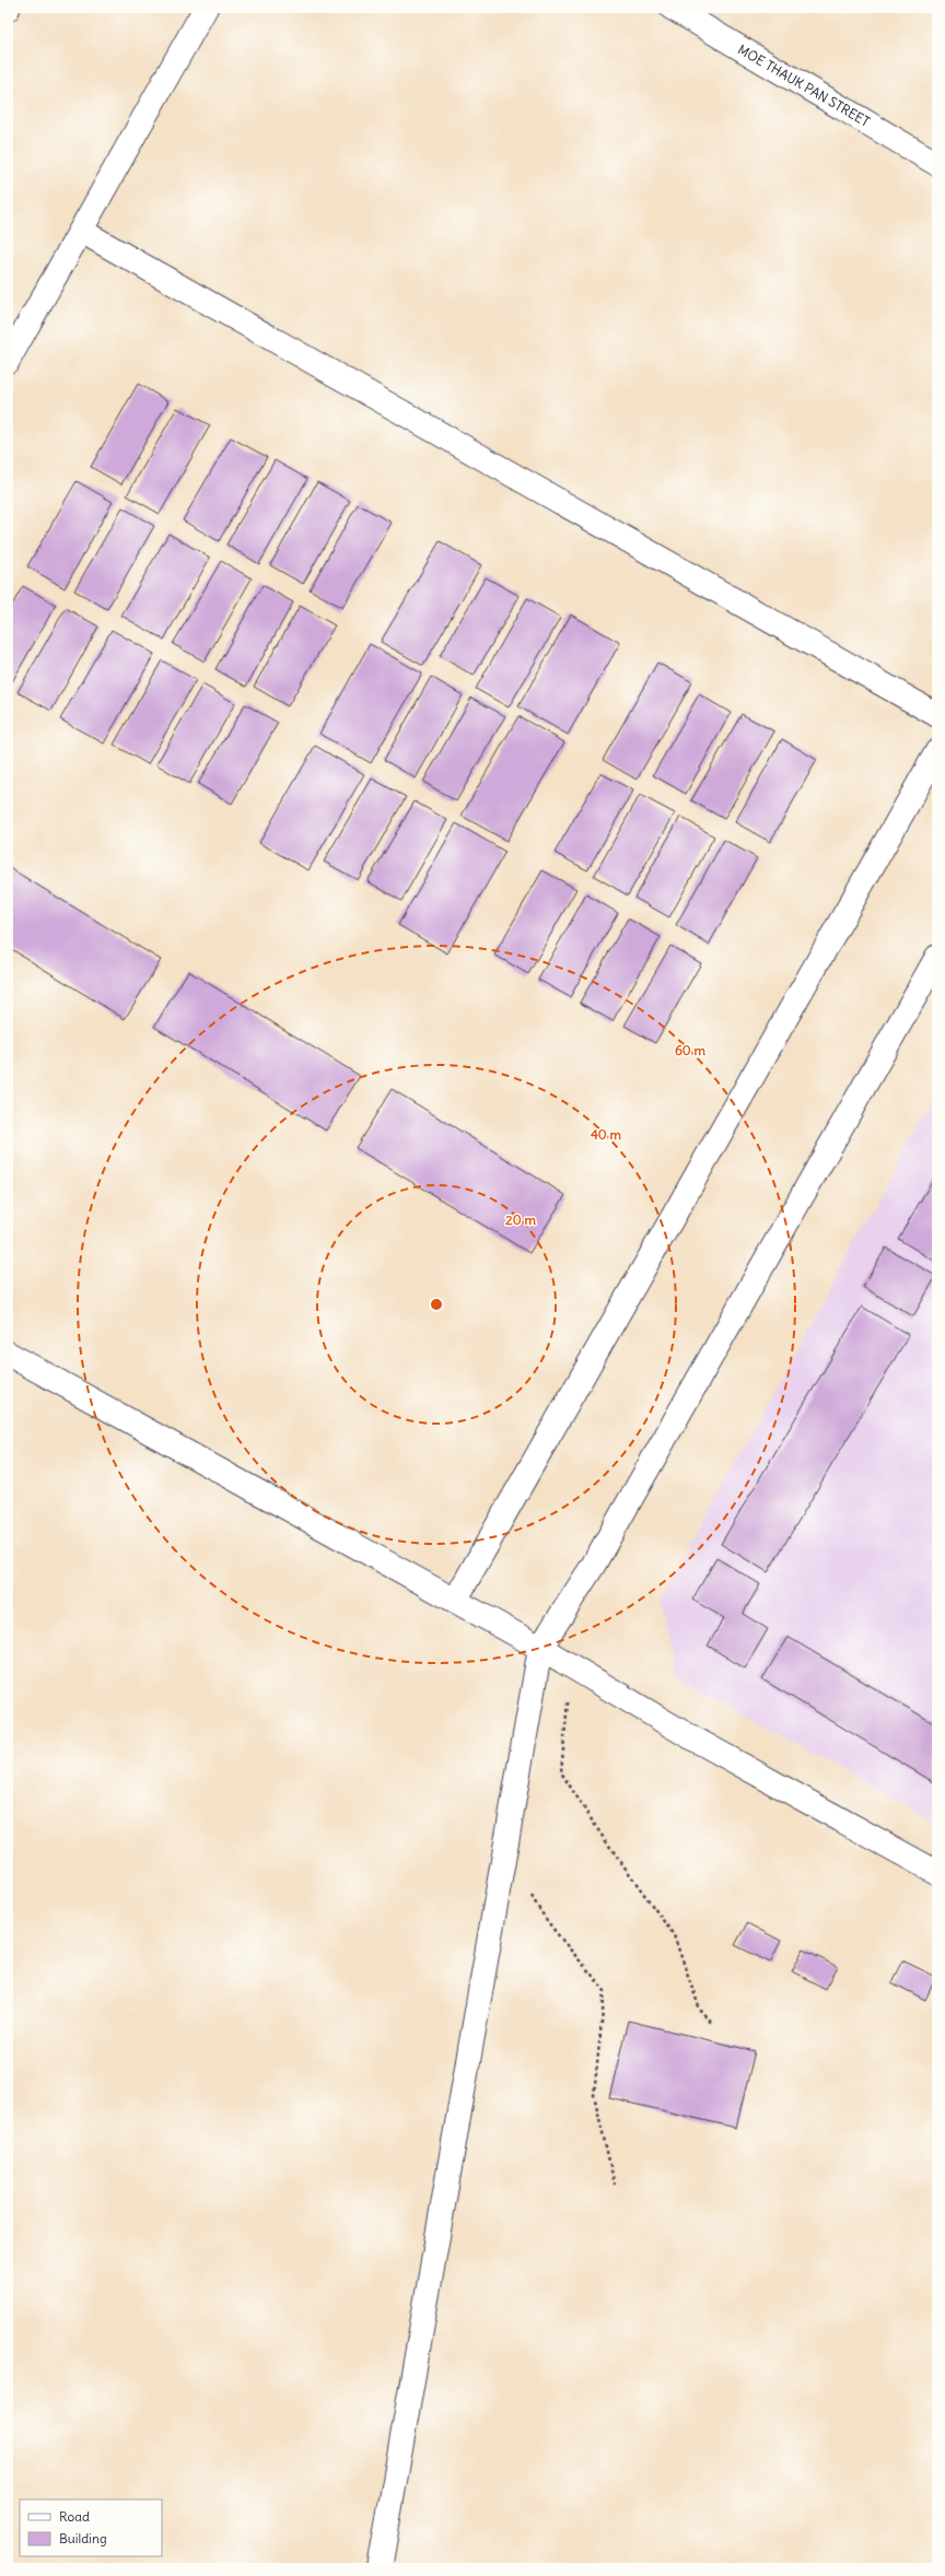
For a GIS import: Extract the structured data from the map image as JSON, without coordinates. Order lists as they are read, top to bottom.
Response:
{
  "streets": {
    "street": ["MOE THAUK PAN STREET"]
  },
  "legend": ["Road", "Building"],
  "rings": ["60 m", "40 m", "20 m"]
}
